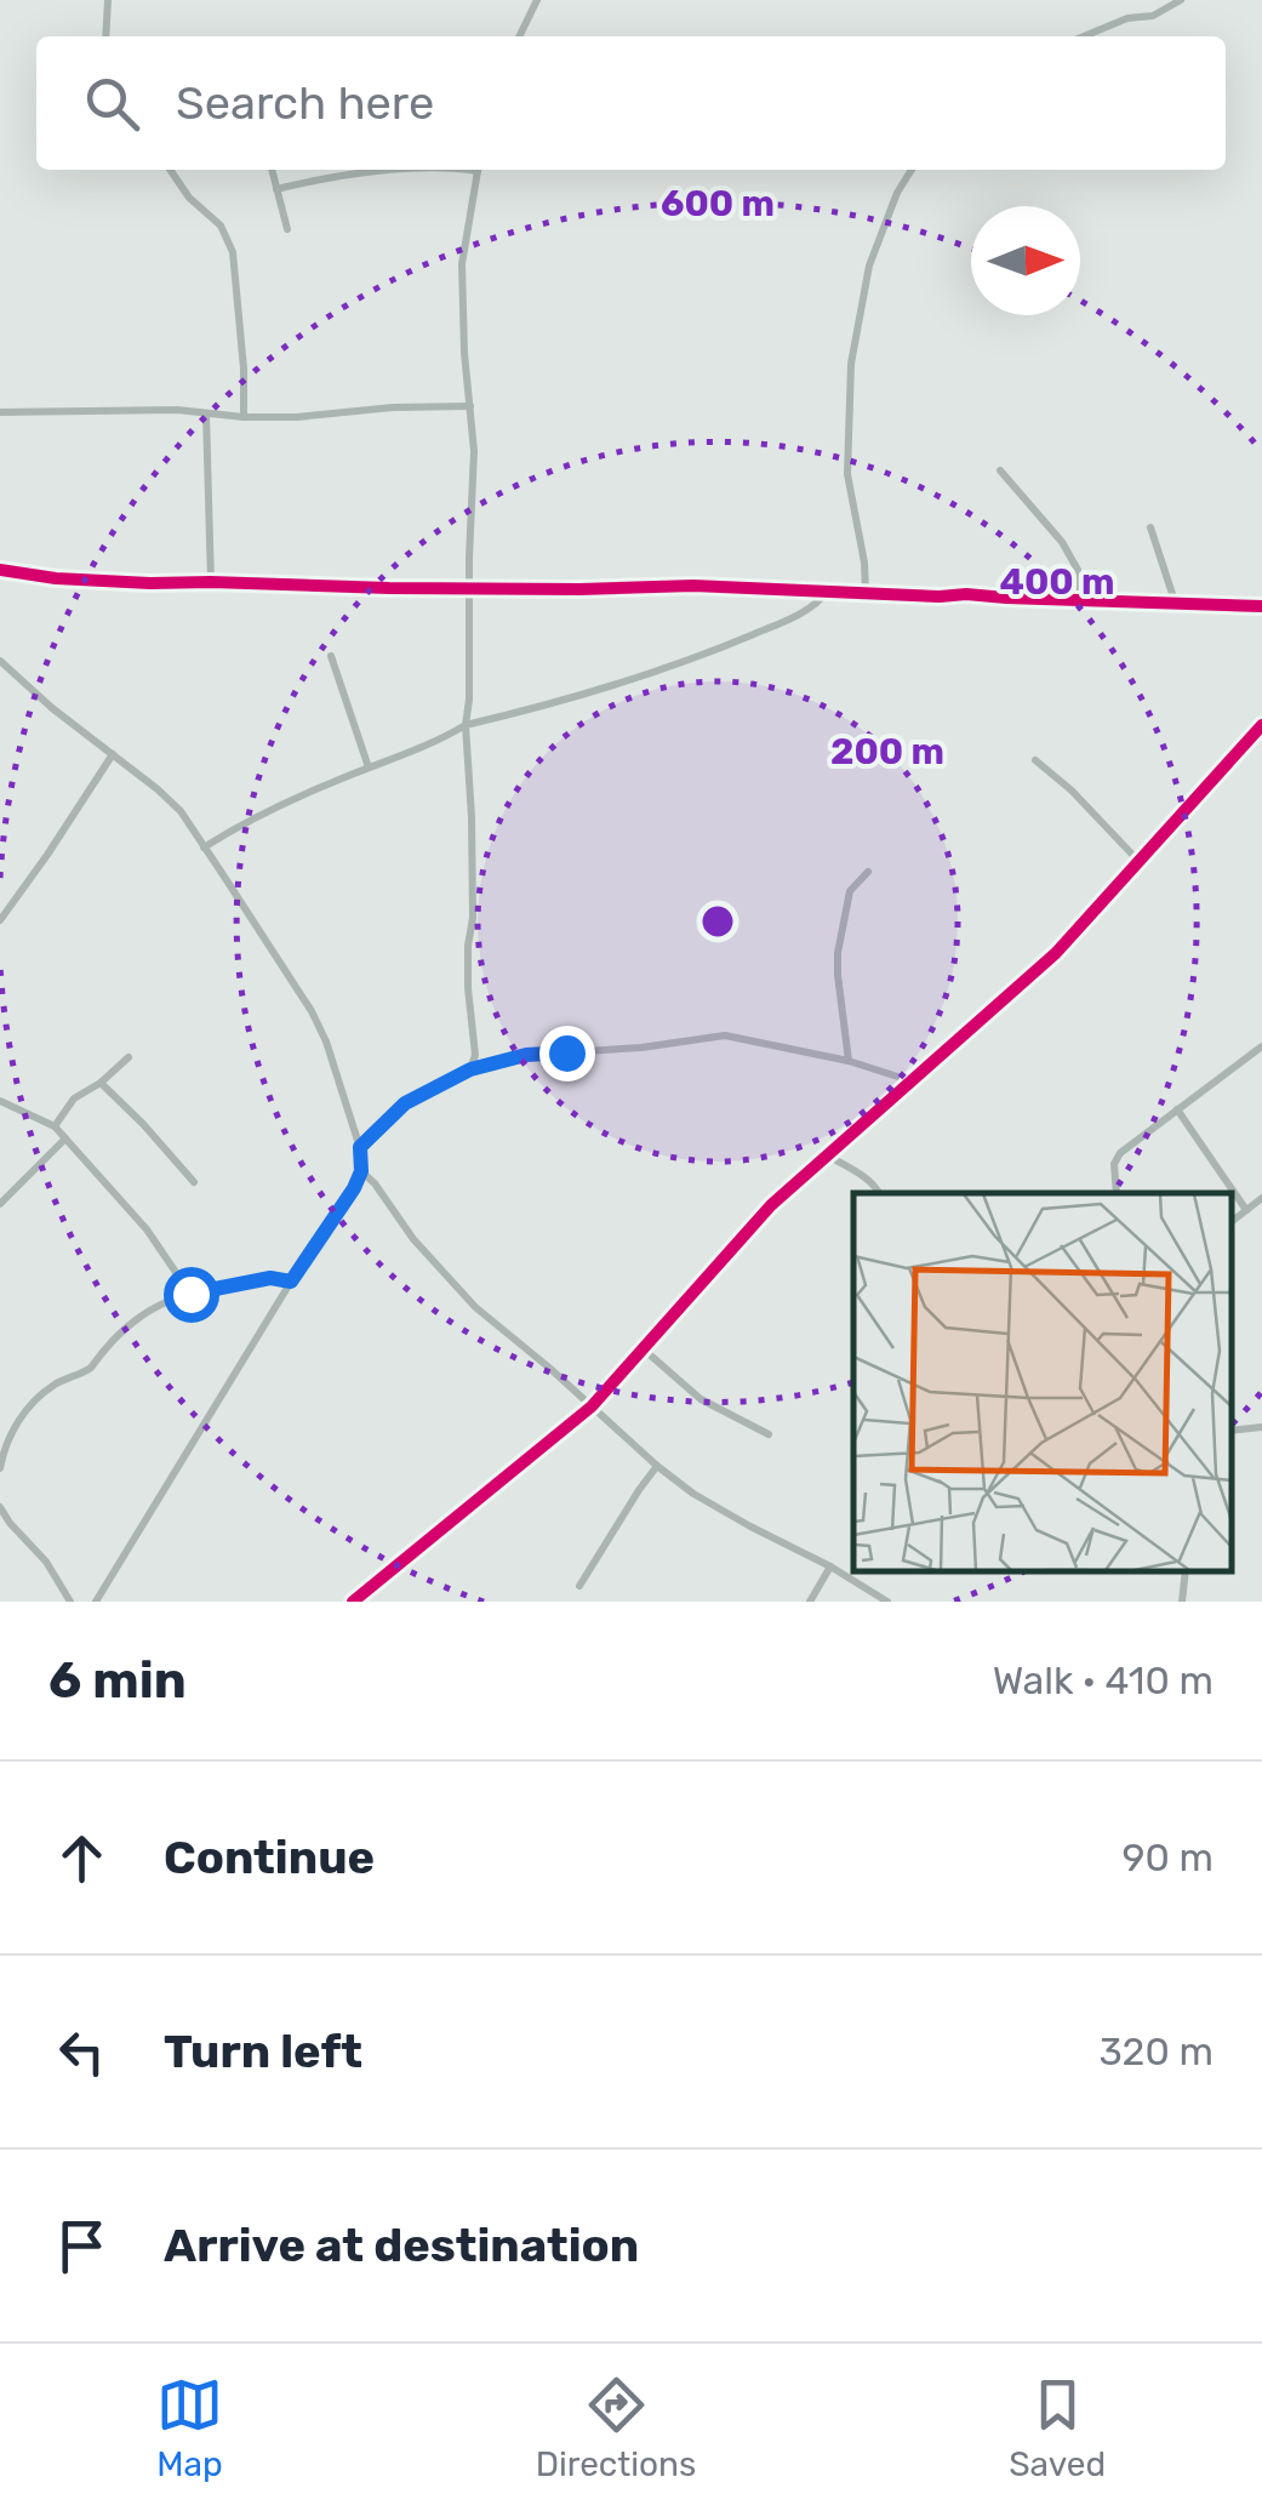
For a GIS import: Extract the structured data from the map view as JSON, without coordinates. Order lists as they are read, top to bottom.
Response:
{
  "north": "right",
  "page": {
    "search": "Search here",
    "heading": ["6 min", "Walk · 410 m"],
    "list": [
      ["Continue", "90 m"],
      ["Turn left", "320 m"],
      "Arrive at destination"
    ],
    "nav": ["Map", "Directions", "Saved"]
  },
  "rings": ["600 m", "400 m", "200 m"]
}
